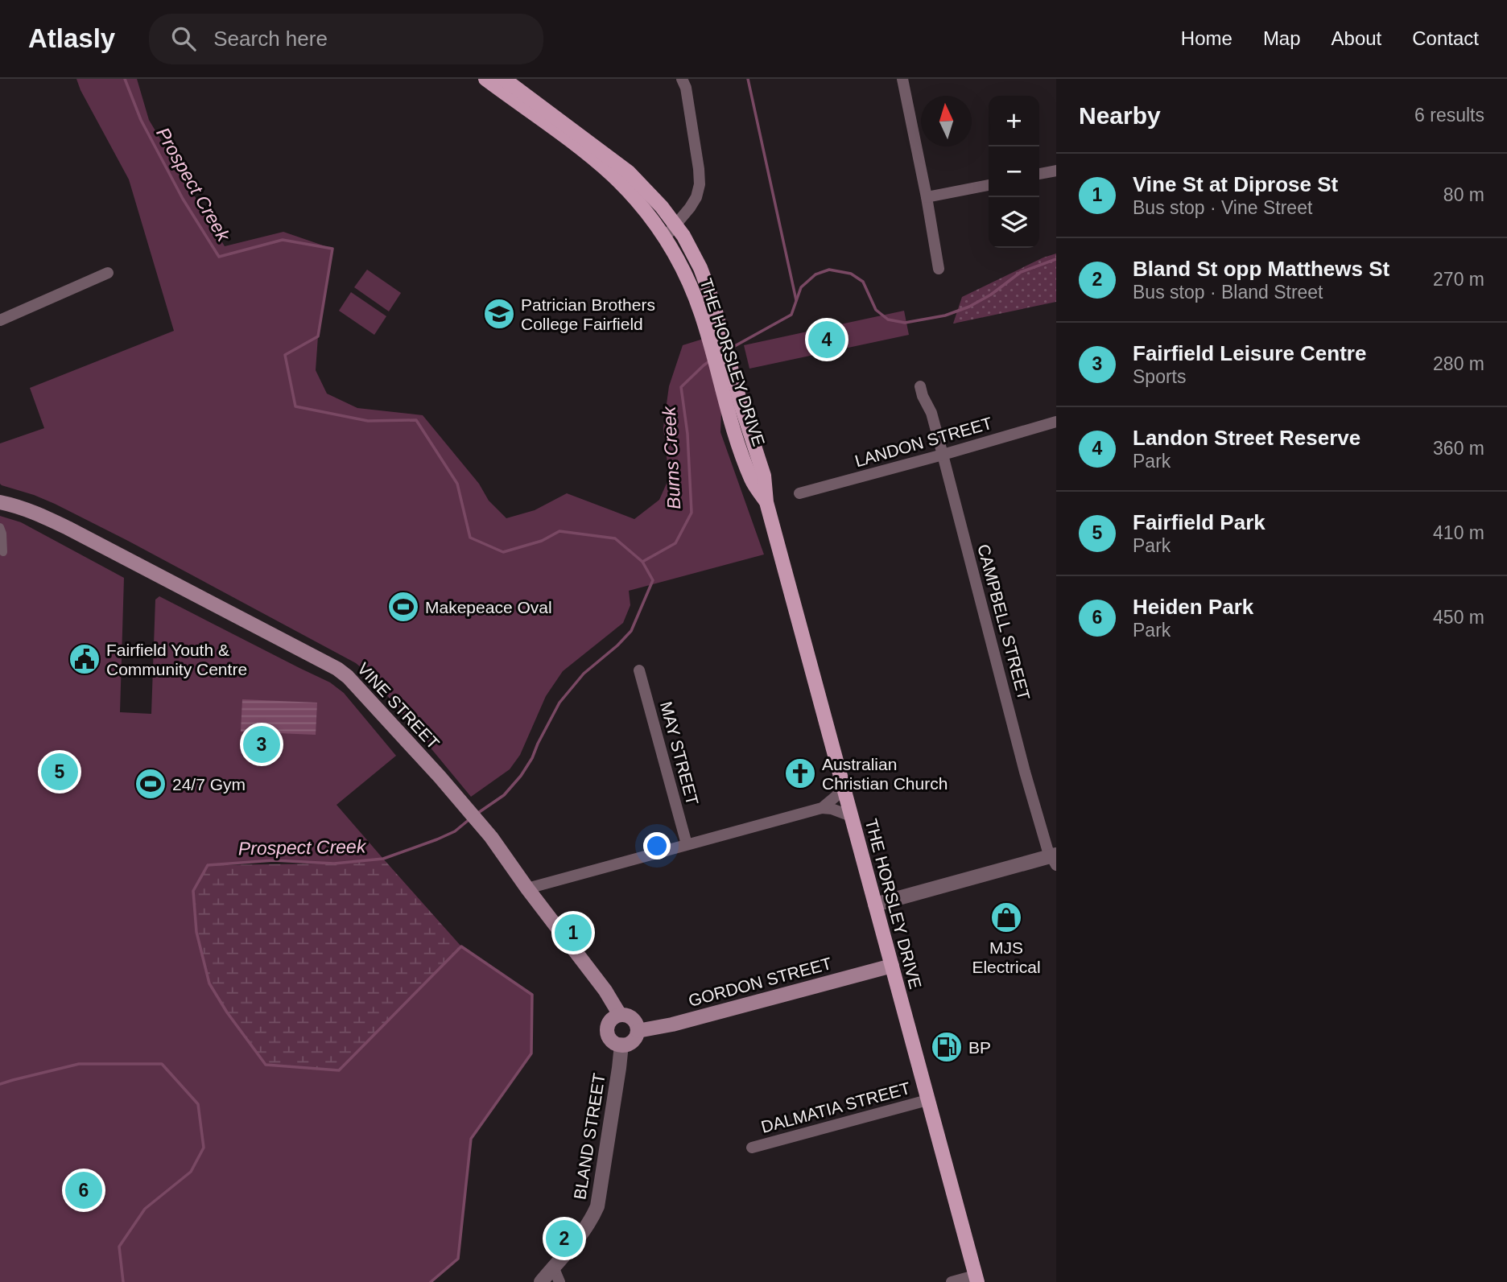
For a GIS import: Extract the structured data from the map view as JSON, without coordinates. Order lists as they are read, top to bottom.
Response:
{
  "streets": {
    "main road": ["THE HORSLEY DRIVE", "VINE STREET", "GORDON STREET"],
    "street": [
      "LANDON STREET",
      "CAMPBELL STREET",
      "MAY STREET",
      "DALMATIA STREET",
      "BLAND STREET"
    ]
  },
  "crossings": [
    ["THE HORSLEY DRIVE", "GORDON STREET"],
    ["THE HORSLEY DRIVE", "DALMATIA STREET"],
    ["LANDON STREET", "CAMPBELL STREET"],
    ["VINE STREET", "GORDON STREET"],
    ["VINE STREET", "BLAND STREET"],
    ["GORDON STREET", "BLAND STREET"]
  ],
  "water": ["Prospect Creek", "Burns Creek"],
  "places": {
    "school or university": ["Patrician Brothers College Fairfield"],
    "sports": ["Makepeace Oval", "24/7 Gym"],
    "public building": ["Fairfield Youth & Community Centre"],
    "church": ["Australian Christian Church"],
    "shop": ["MJS Electrical"],
    "fuel station": ["BP"]
  },
  "north": "top",
  "page": {
    "header": "Atlasly",
    "search": "Search here",
    "nav": [
      "Home",
      "Map",
      "About",
      "Contact"
    ],
    "heading": ["Nearby", "6 results"],
    "map_buttons": ["+", "−"],
    "list": [
      {
        "mark": "1",
        "name": "Vine St at Diprose St",
        "note": "Bus stop · Vine Street",
        "value": "80 m"
      },
      {
        "mark": "2",
        "name": "Bland St opp Matthews St",
        "note": "Bus stop · Bland Street",
        "value": "270 m"
      },
      {
        "mark": "3",
        "name": "Fairfield Leisure Centre",
        "note": "Sports",
        "value": "280 m"
      },
      {
        "mark": "4",
        "name": "Landon Street Reserve",
        "note": "Park",
        "value": "360 m"
      },
      {
        "mark": "5",
        "name": "Fairfield Park",
        "note": "Park",
        "value": "410 m"
      },
      {
        "mark": "6",
        "name": "Heiden Park",
        "note": "Park",
        "value": "450 m"
      }
    ],
    "pins": [
      "4",
      "3",
      "5",
      "1",
      "6",
      "2"
    ]
  }
}
